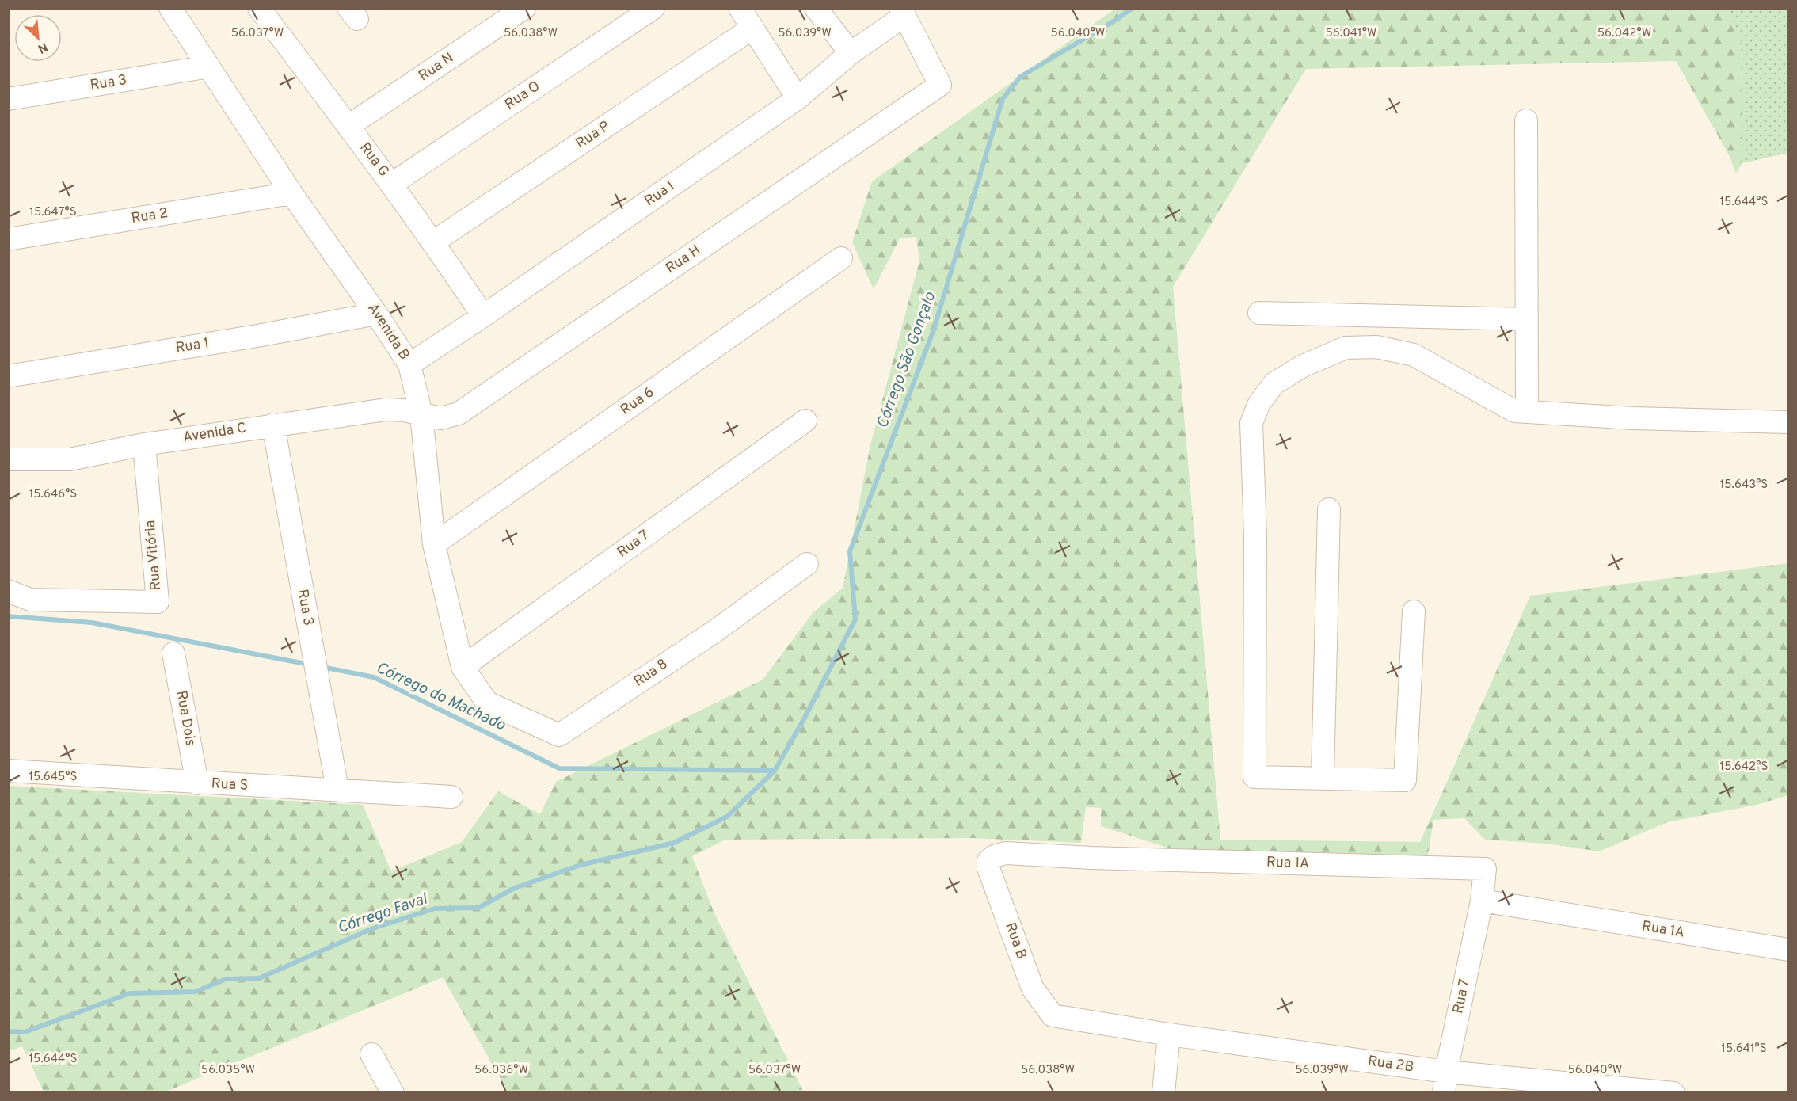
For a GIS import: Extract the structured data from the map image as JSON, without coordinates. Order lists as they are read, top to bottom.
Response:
{
  "streets": {
    "street": [
      "Rua N",
      "Rua 3",
      "Rua O",
      "Rua P",
      "Rua G",
      "Rua I",
      "Rua 2",
      "Rua H",
      "Avenida B",
      "Rua 1",
      "Rua 6",
      "Avenida C",
      "Rua 7",
      "Rua Vitória",
      "Rua 8",
      "Rua Dois",
      "Rua S",
      "Rua 1A",
      "Rua B",
      "Rua 2B"
    ]
  },
  "crossings": [
    ["Rua N", "Rua G"],
    ["Rua 3", "Avenida B"],
    ["Rua 3", "Avenida C"],
    ["Rua 3", "Rua S"],
    ["Rua O", "Rua G"],
    ["Rua P", "Rua G"],
    ["Rua G", "Rua I"],
    ["Rua I", "Rua H"],
    ["Rua I", "Avenida B"],
    ["Rua 2", "Avenida B"],
    ["Rua H", "Avenida B"],
    ["Rua H", "Avenida C"],
    ["Avenida B", "Rua 1"],
    ["Avenida B", "Rua 6"],
    ["Avenida B", "Avenida C"],
    ["Avenida B", "Rua 7"],
    ["Avenida B", "Rua 8"],
    ["Avenida C", "Rua Vitória"],
    ["Rua 7", "Rua 1A"],
    ["Rua 7", "Rua 2B"],
    ["Rua Dois", "Rua S"],
    ["Rua 1A", "Rua B"],
    ["Rua B", "Rua 2B"]
  ],
  "water": ["Córrego São Gonçalo", "Córrego do Machado", "Córrego Faval"],
  "north": "bottom right",
  "coordinates": [
    "56.037°W",
    "56.038°W",
    "56.039°W",
    "56.040°W",
    "56.041°W",
    "56.042°W",
    "15.644°S",
    "15.647°S",
    "15.643°S",
    "15.646°S",
    "15.642°S",
    "15.645°S",
    "15.641°S",
    "56.035°W",
    "56.036°W"
  ]
}
